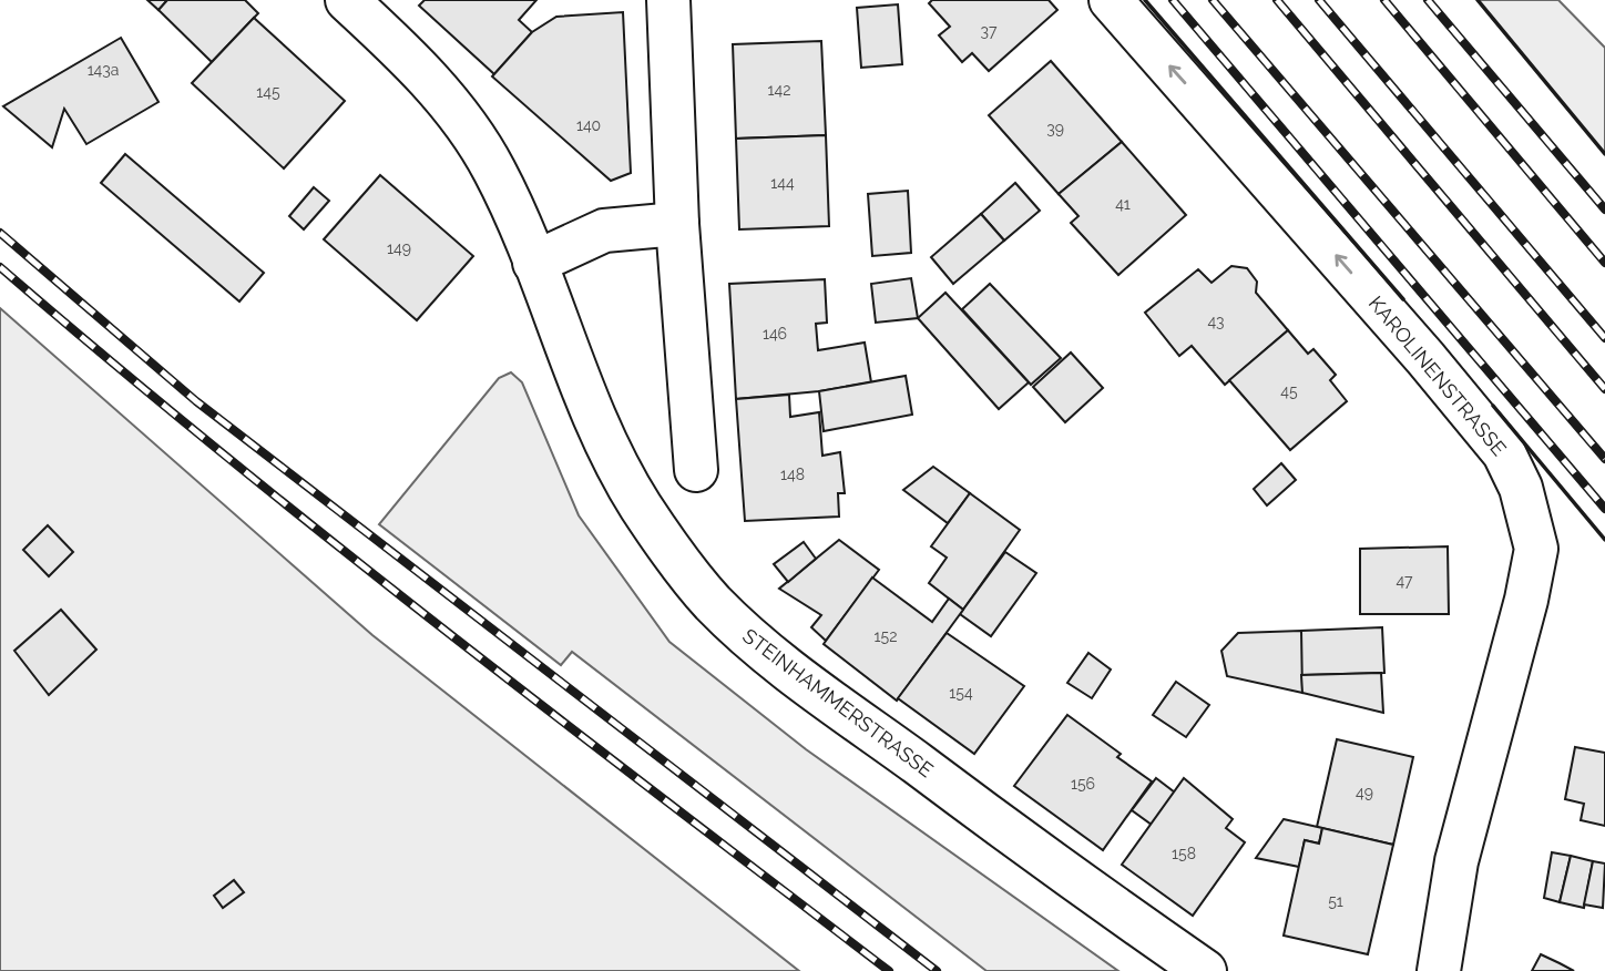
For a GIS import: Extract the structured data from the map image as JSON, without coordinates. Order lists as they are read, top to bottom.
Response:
{
  "streets": {
    "street": ["KAROLINENSTRASSE", "STEINHAMMERSTRASSE"]
  },
  "one_way": ["KAROLINENSTRASSE"],
  "house_numbers": [
    "37",
    "143a",
    "142",
    "145",
    "140",
    "39",
    "144",
    "41",
    "149",
    "43",
    "146",
    "45",
    "148",
    "47",
    "152",
    "154",
    "156",
    "49",
    "158",
    "51"
  ]
}
